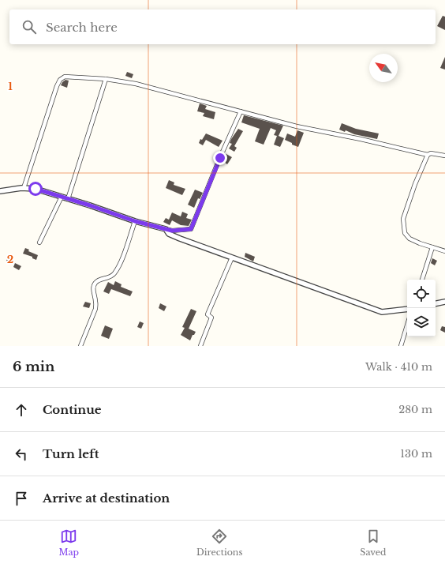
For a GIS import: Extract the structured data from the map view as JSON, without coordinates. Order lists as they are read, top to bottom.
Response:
{
  "north": "top left",
  "page": {
    "search": "Search here",
    "heading": ["6 min", "Walk · 410 m"],
    "list": [
      ["Continue", "280 m"],
      ["Turn left", "130 m"],
      "Arrive at destination"
    ],
    "nav": ["Map", "Directions", "Saved"]
  },
  "grid": {
    "rows": ["1", "2"]
  }
}
